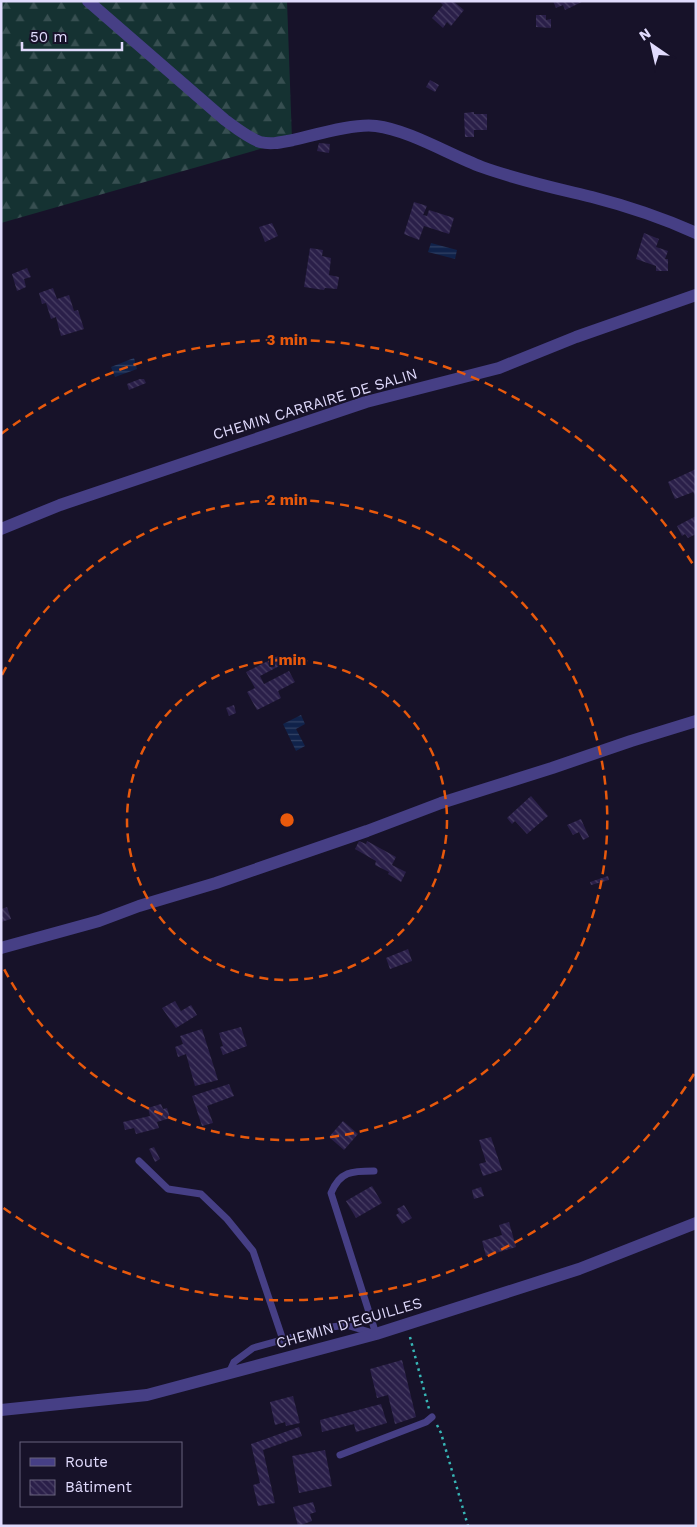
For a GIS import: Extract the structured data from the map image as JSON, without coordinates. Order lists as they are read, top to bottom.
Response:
{
  "streets": {
    "street": ["CHEMIN CARRAIRE DE SALIN", "CHEMIN D'EGUILLES"]
  },
  "legend": ["Route", "Bâtiment"],
  "scale_bar": "50 m",
  "north": "top left",
  "rings": ["3 min", "2 min", "1 min"]
}
